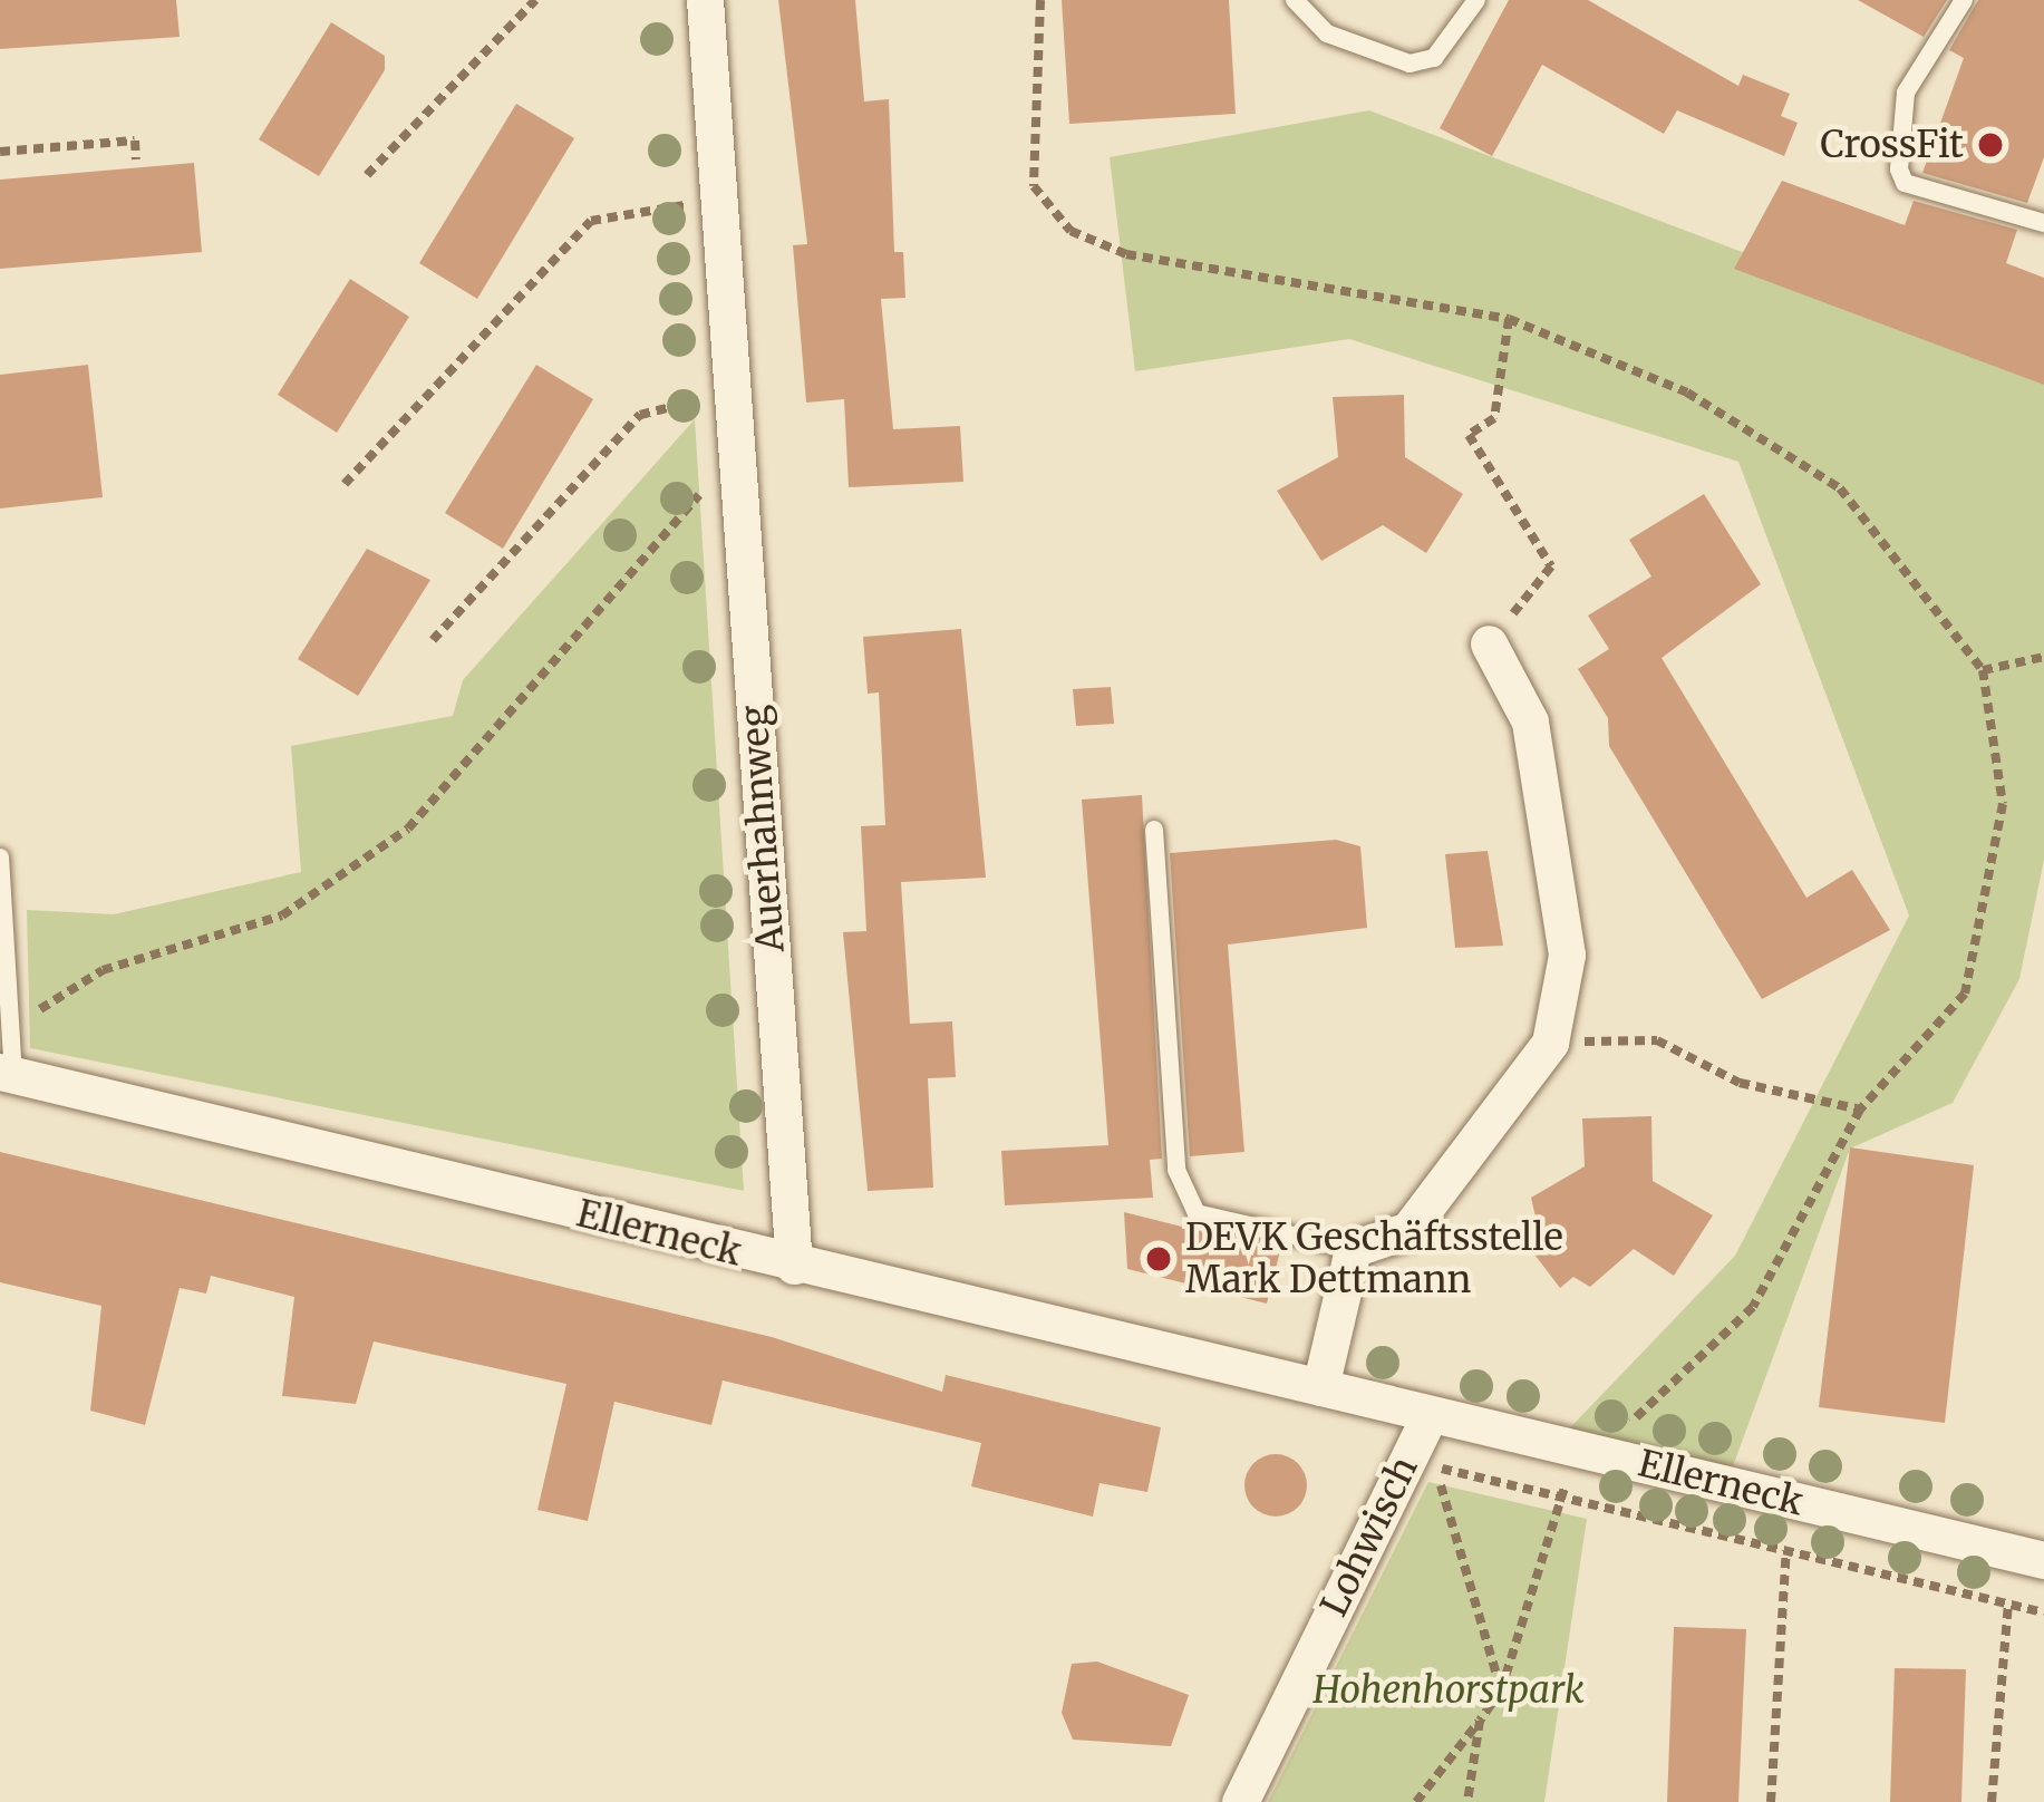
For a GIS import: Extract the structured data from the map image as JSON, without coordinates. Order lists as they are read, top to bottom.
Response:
{
  "streets": {
    "street": ["Auerhahnweg", "Ellerneck", "Lohwisch"]
  },
  "crossings": [
    ["Auerhahnweg", "Ellerneck"],
    ["Ellerneck", "Lohwisch"]
  ],
  "parks": ["Hohenhorstpark"],
  "places": ["CrossFit", "DEVK Geschäftsstelle Mark Dettmann"]
}
